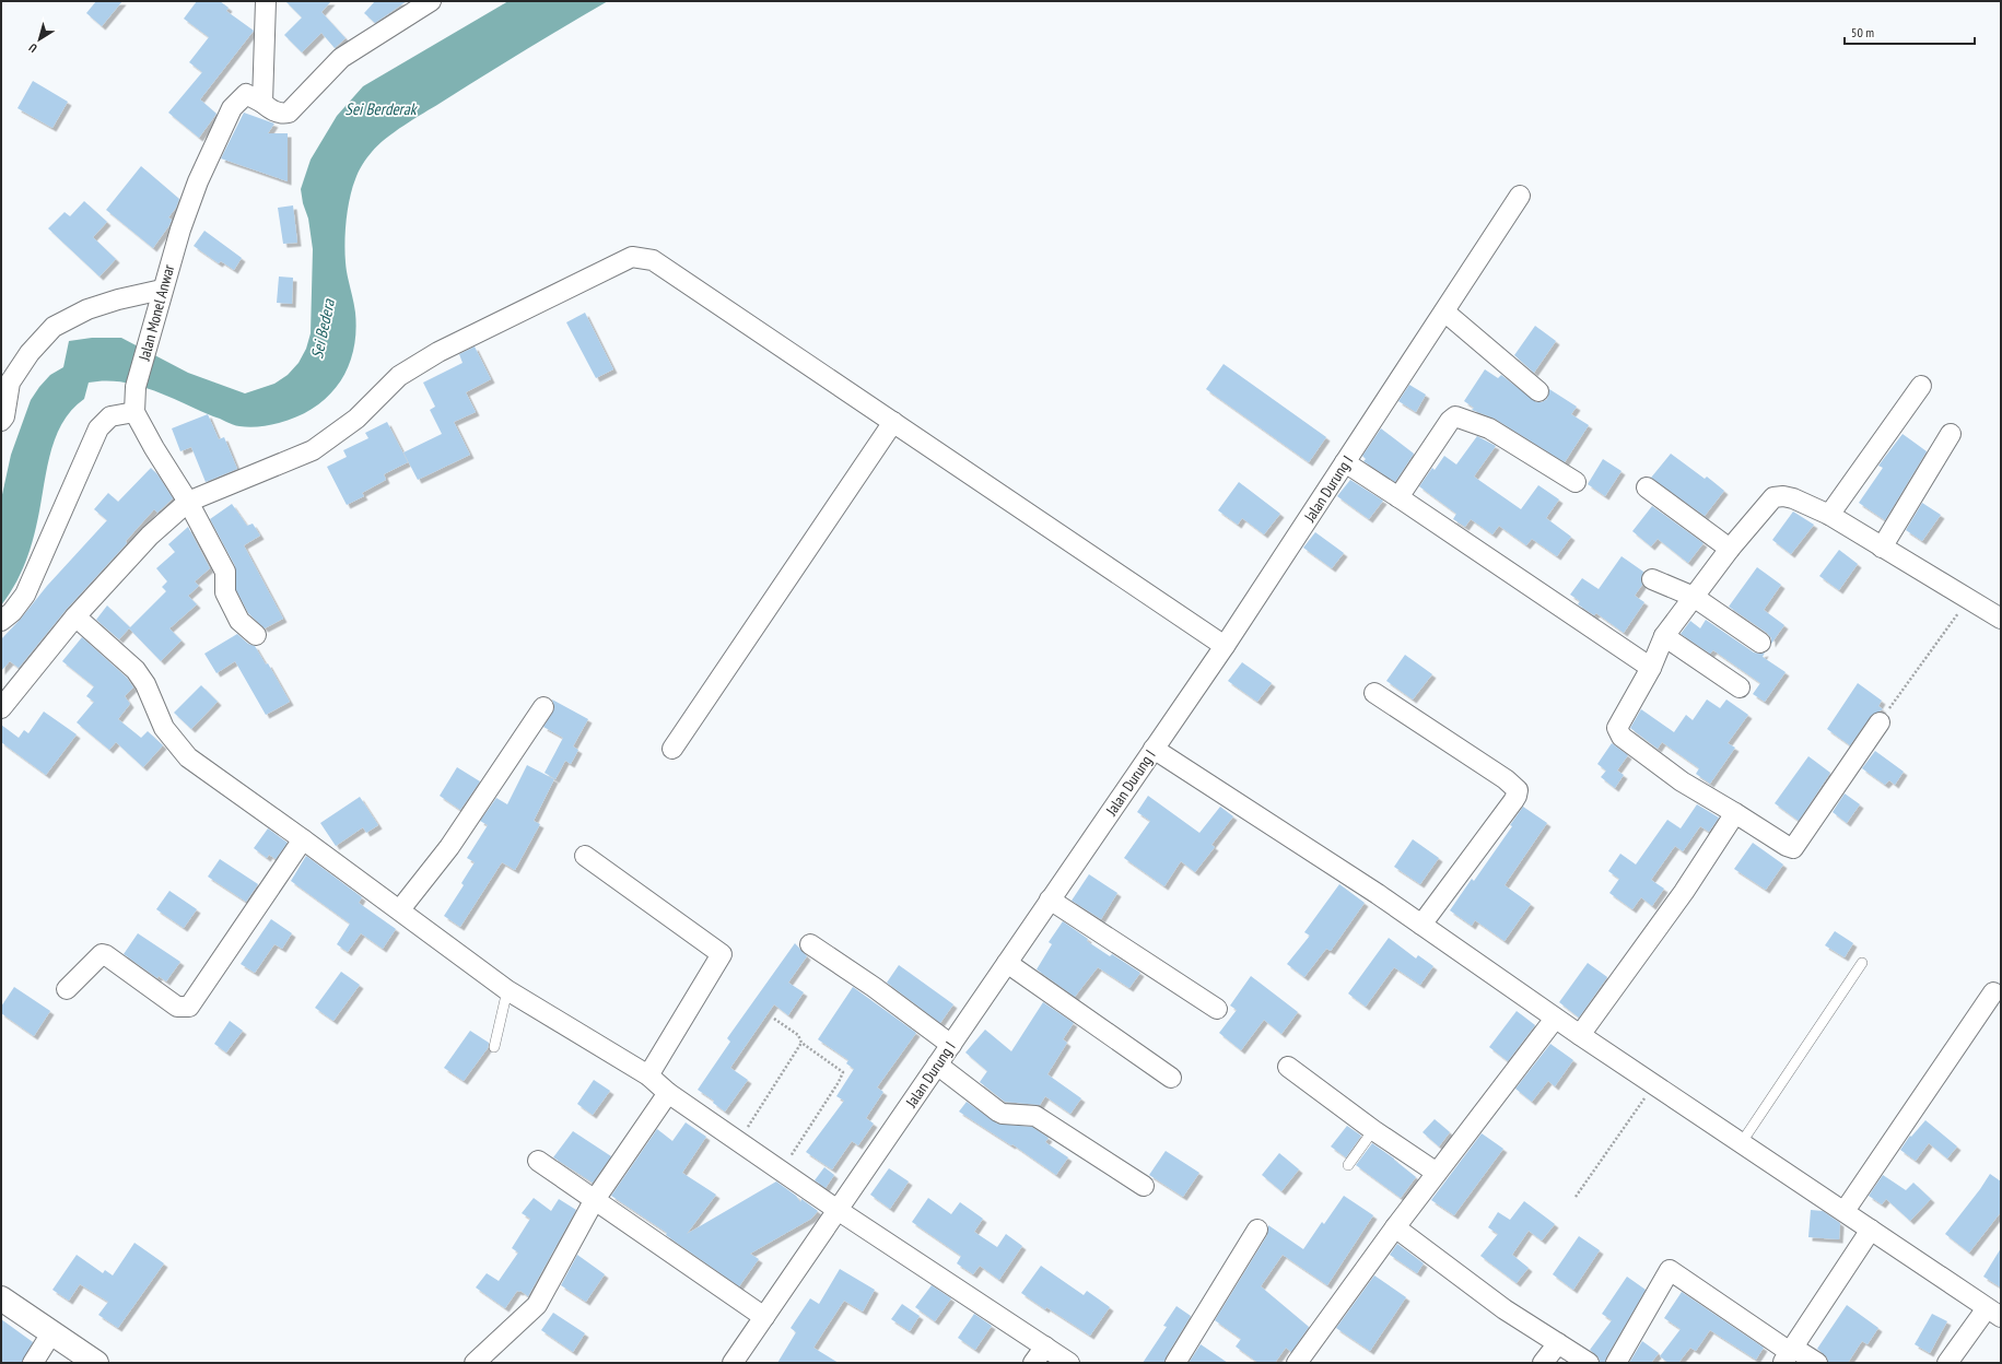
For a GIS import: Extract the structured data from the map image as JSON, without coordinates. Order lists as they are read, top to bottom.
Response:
{
  "streets": {
    "street": ["Jalan Monel Anwar", "Jalan Durung I"]
  },
  "water": ["Sei Berderak", "Sei Bedera"],
  "scale_bar": "50 m",
  "north": "bottom left"
}
